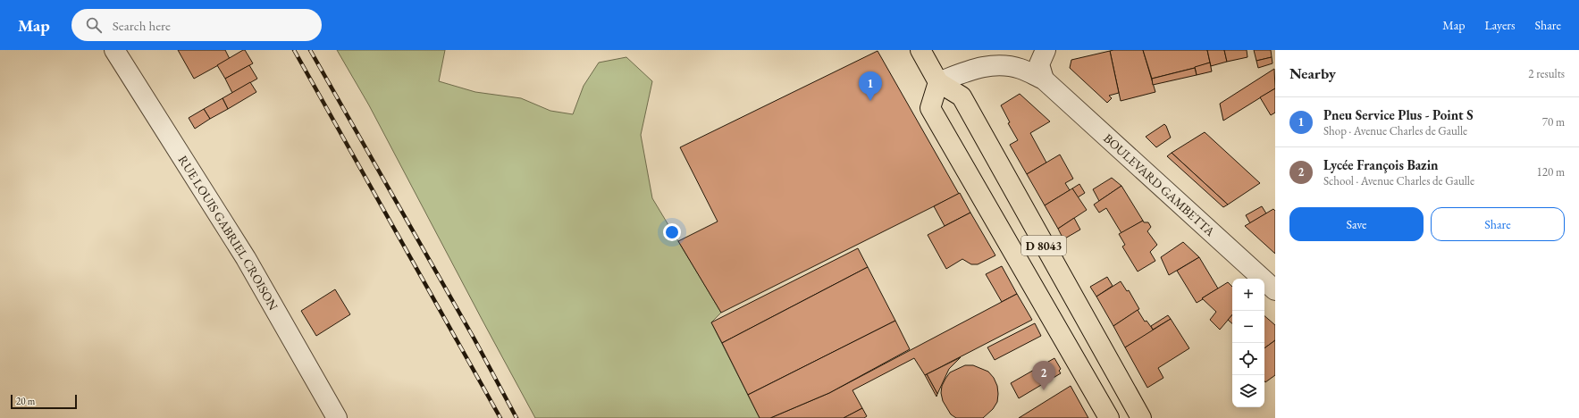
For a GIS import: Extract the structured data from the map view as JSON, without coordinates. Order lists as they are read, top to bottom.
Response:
{
  "streets": {
    "main road": ["D 8043"],
    "street": ["BOULEVARD GAMBETTA", "RUE LOUIS GABRIEL CROISON"]
  },
  "crossings": [
    ["BOULEVARD GAMBETTA", "D 8043"]
  ],
  "scale_bar": "20 m",
  "page": {
    "header": "Map",
    "search": "Search here",
    "nav": ["Map", "Layers", "Share"],
    "heading": ["Nearby", "2 results"],
    "pins": ["1", "2"],
    "list": [
      {
        "mark": "1",
        "name": "Pneu Service Plus - Point S",
        "note": "Shop · Avenue Charles de Gaulle",
        "value": "70 m"
      },
      {
        "mark": "2",
        "name": "Lycée François Bazin",
        "note": "School · Avenue Charles de Gaulle",
        "value": "120 m"
      }
    ],
    "buttons": ["Save", "Share"],
    "map_buttons": ["+", "−"],
    "scale": "20 m"
  }
}
